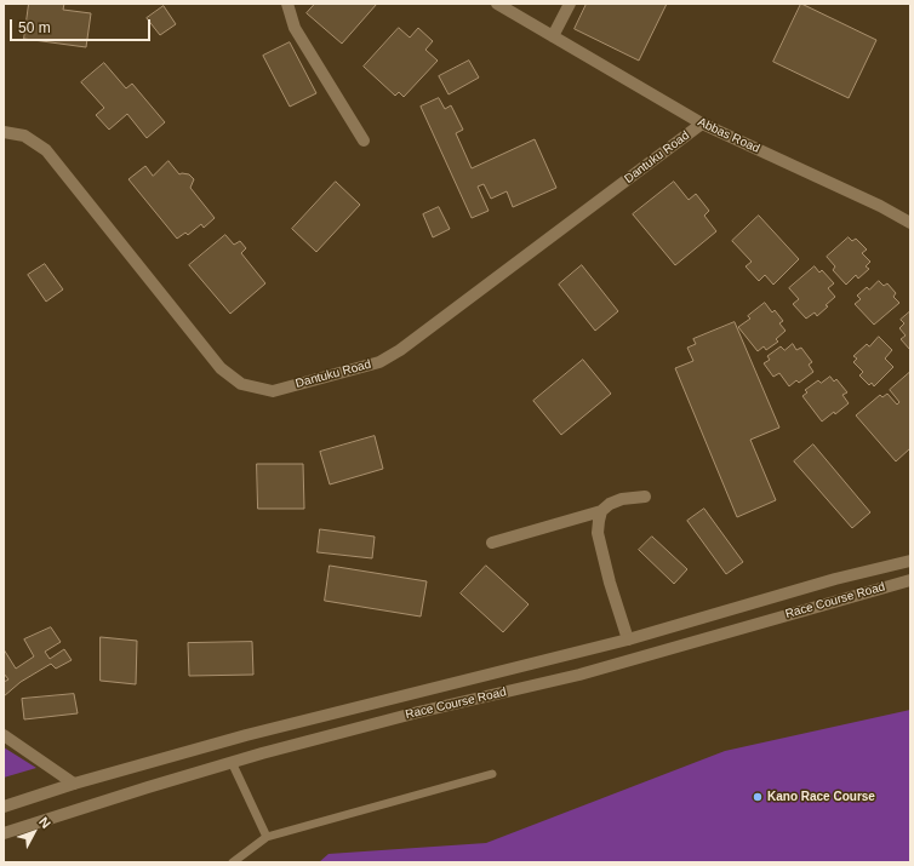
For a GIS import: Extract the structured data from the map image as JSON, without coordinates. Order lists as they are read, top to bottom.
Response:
{
  "streets": {
    "street": ["Abbas Road", "Dantuku Road", "Race Course Road"]
  },
  "crossings": [
    ["Abbas Road", "Dantuku Road"]
  ],
  "places": ["Kano Race Course"],
  "scale_bar": "50 m",
  "north": "top right"
}
